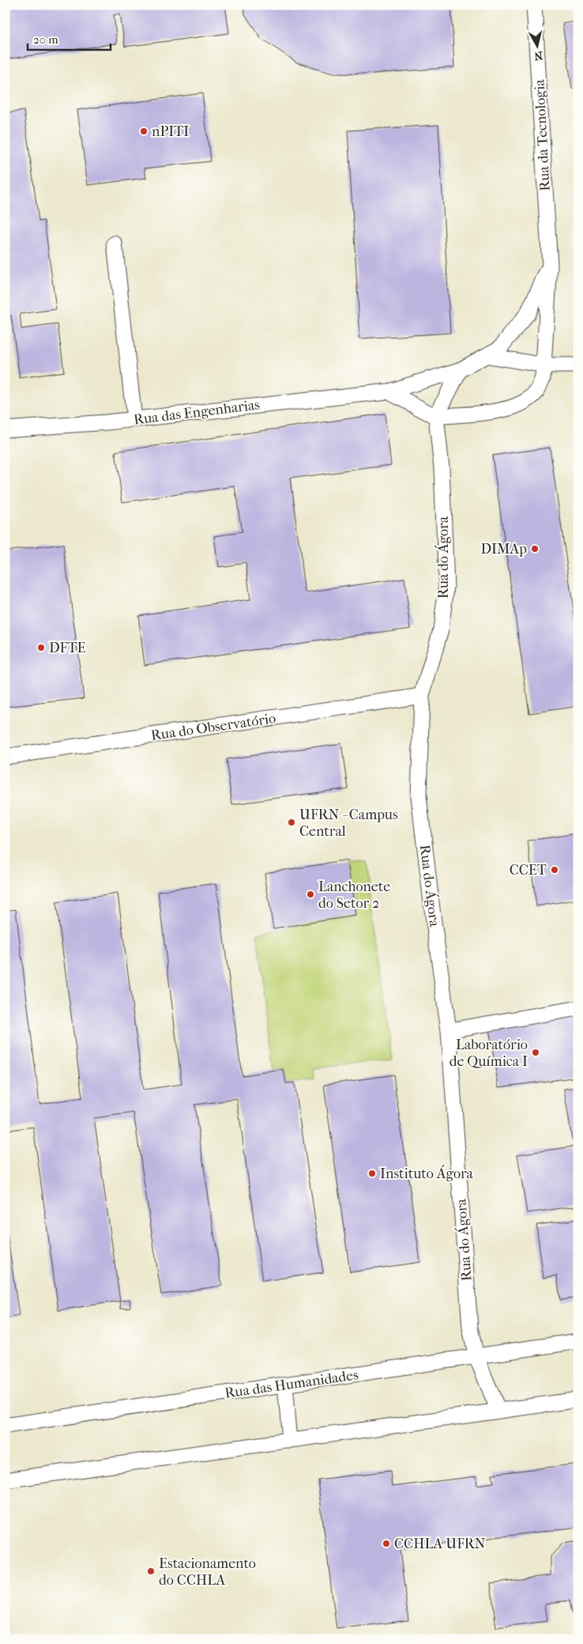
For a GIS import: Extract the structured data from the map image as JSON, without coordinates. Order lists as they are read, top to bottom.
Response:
{
  "streets": {
    "lane": [
      "Rua da Tecnologia",
      "Rua das Engenharias",
      "Rua do Ágora",
      "Rua do Observatório",
      "Rua das Humanidades"
    ]
  },
  "crossings": [
    ["Rua da Tecnologia", "Rua das Engenharias"],
    ["Rua da Tecnologia", "Rua do Ágora"],
    ["Rua do Ágora", "Rua do Observatório"],
    ["Rua do Ágora", "Rua das Humanidades"]
  ],
  "places": [
    "nPITI",
    "DIMAp",
    "DFTE",
    "UFRN - Campus Central",
    "CCET",
    "Lanchonete do Setor 2",
    "Laboratório de Química I",
    "Instituto Ágora",
    "CCHLA UFRN",
    "Estacionamento do CCHLA"
  ],
  "scale_bar": "20 m",
  "north": "bottom"
}
